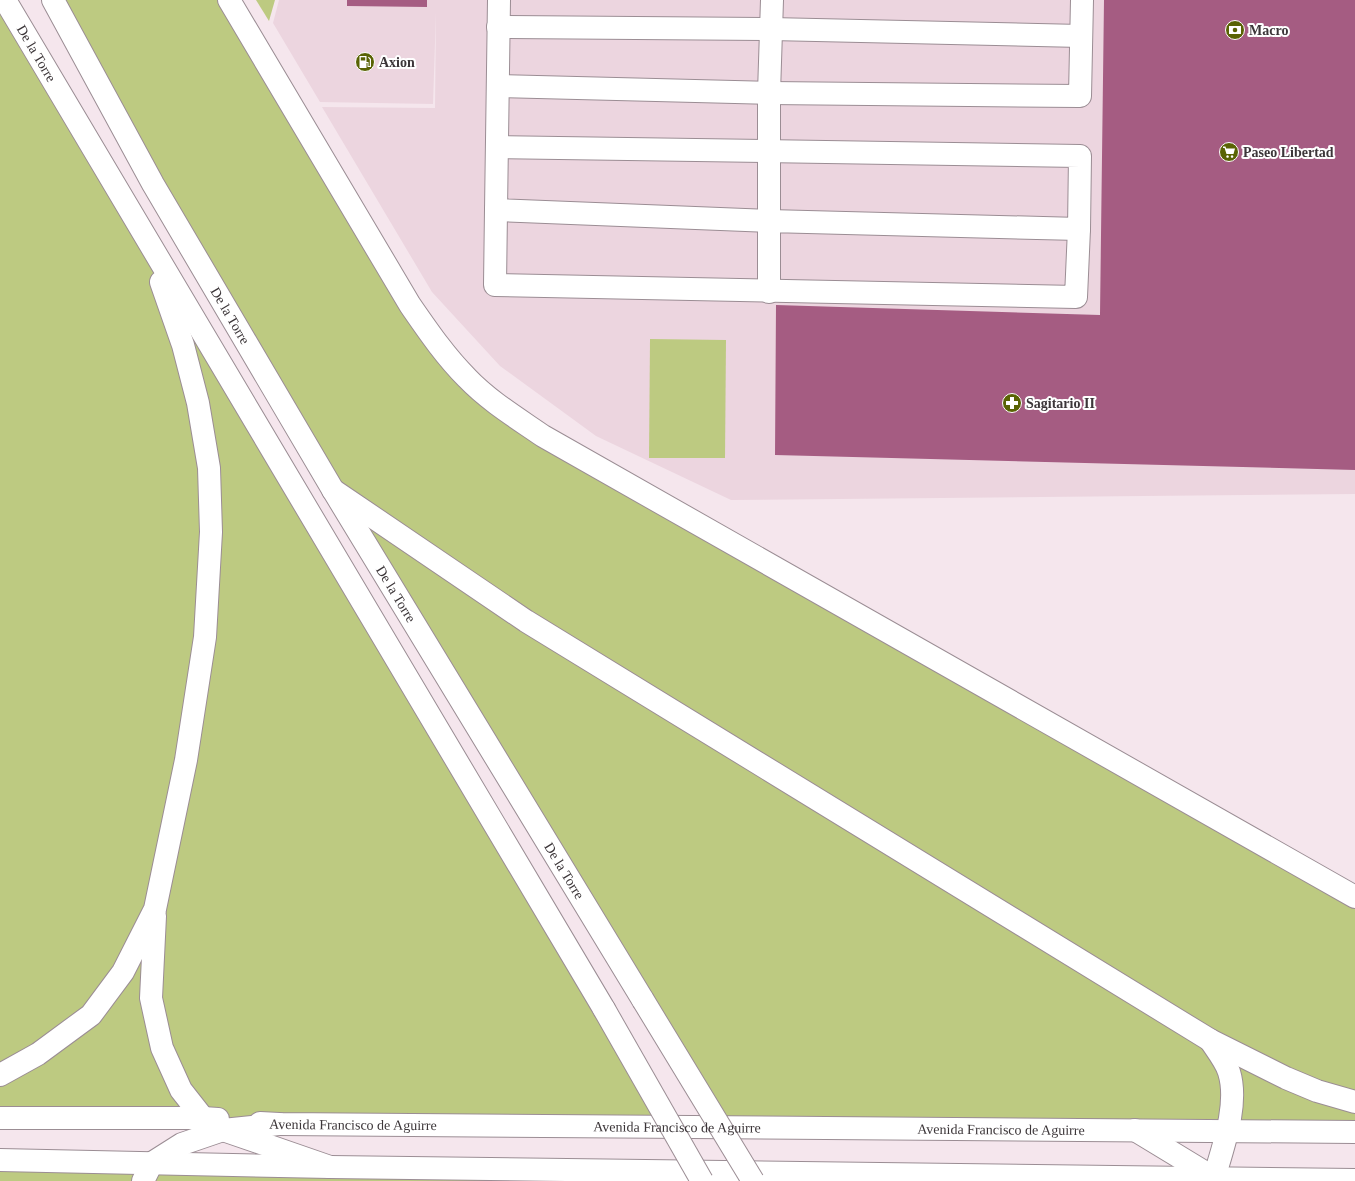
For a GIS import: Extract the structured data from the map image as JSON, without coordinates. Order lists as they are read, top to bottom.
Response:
{
  "streets": {
    "main road": ["De la Torre", "Avenida Francisco de Aguirre"]
  },
  "places": {
    "bank": ["Macro"],
    "fuel station": ["Axion"],
    "supermarket": ["Paseo Libertad"],
    "pharmacy": ["Sagitario II"]
  }
}
